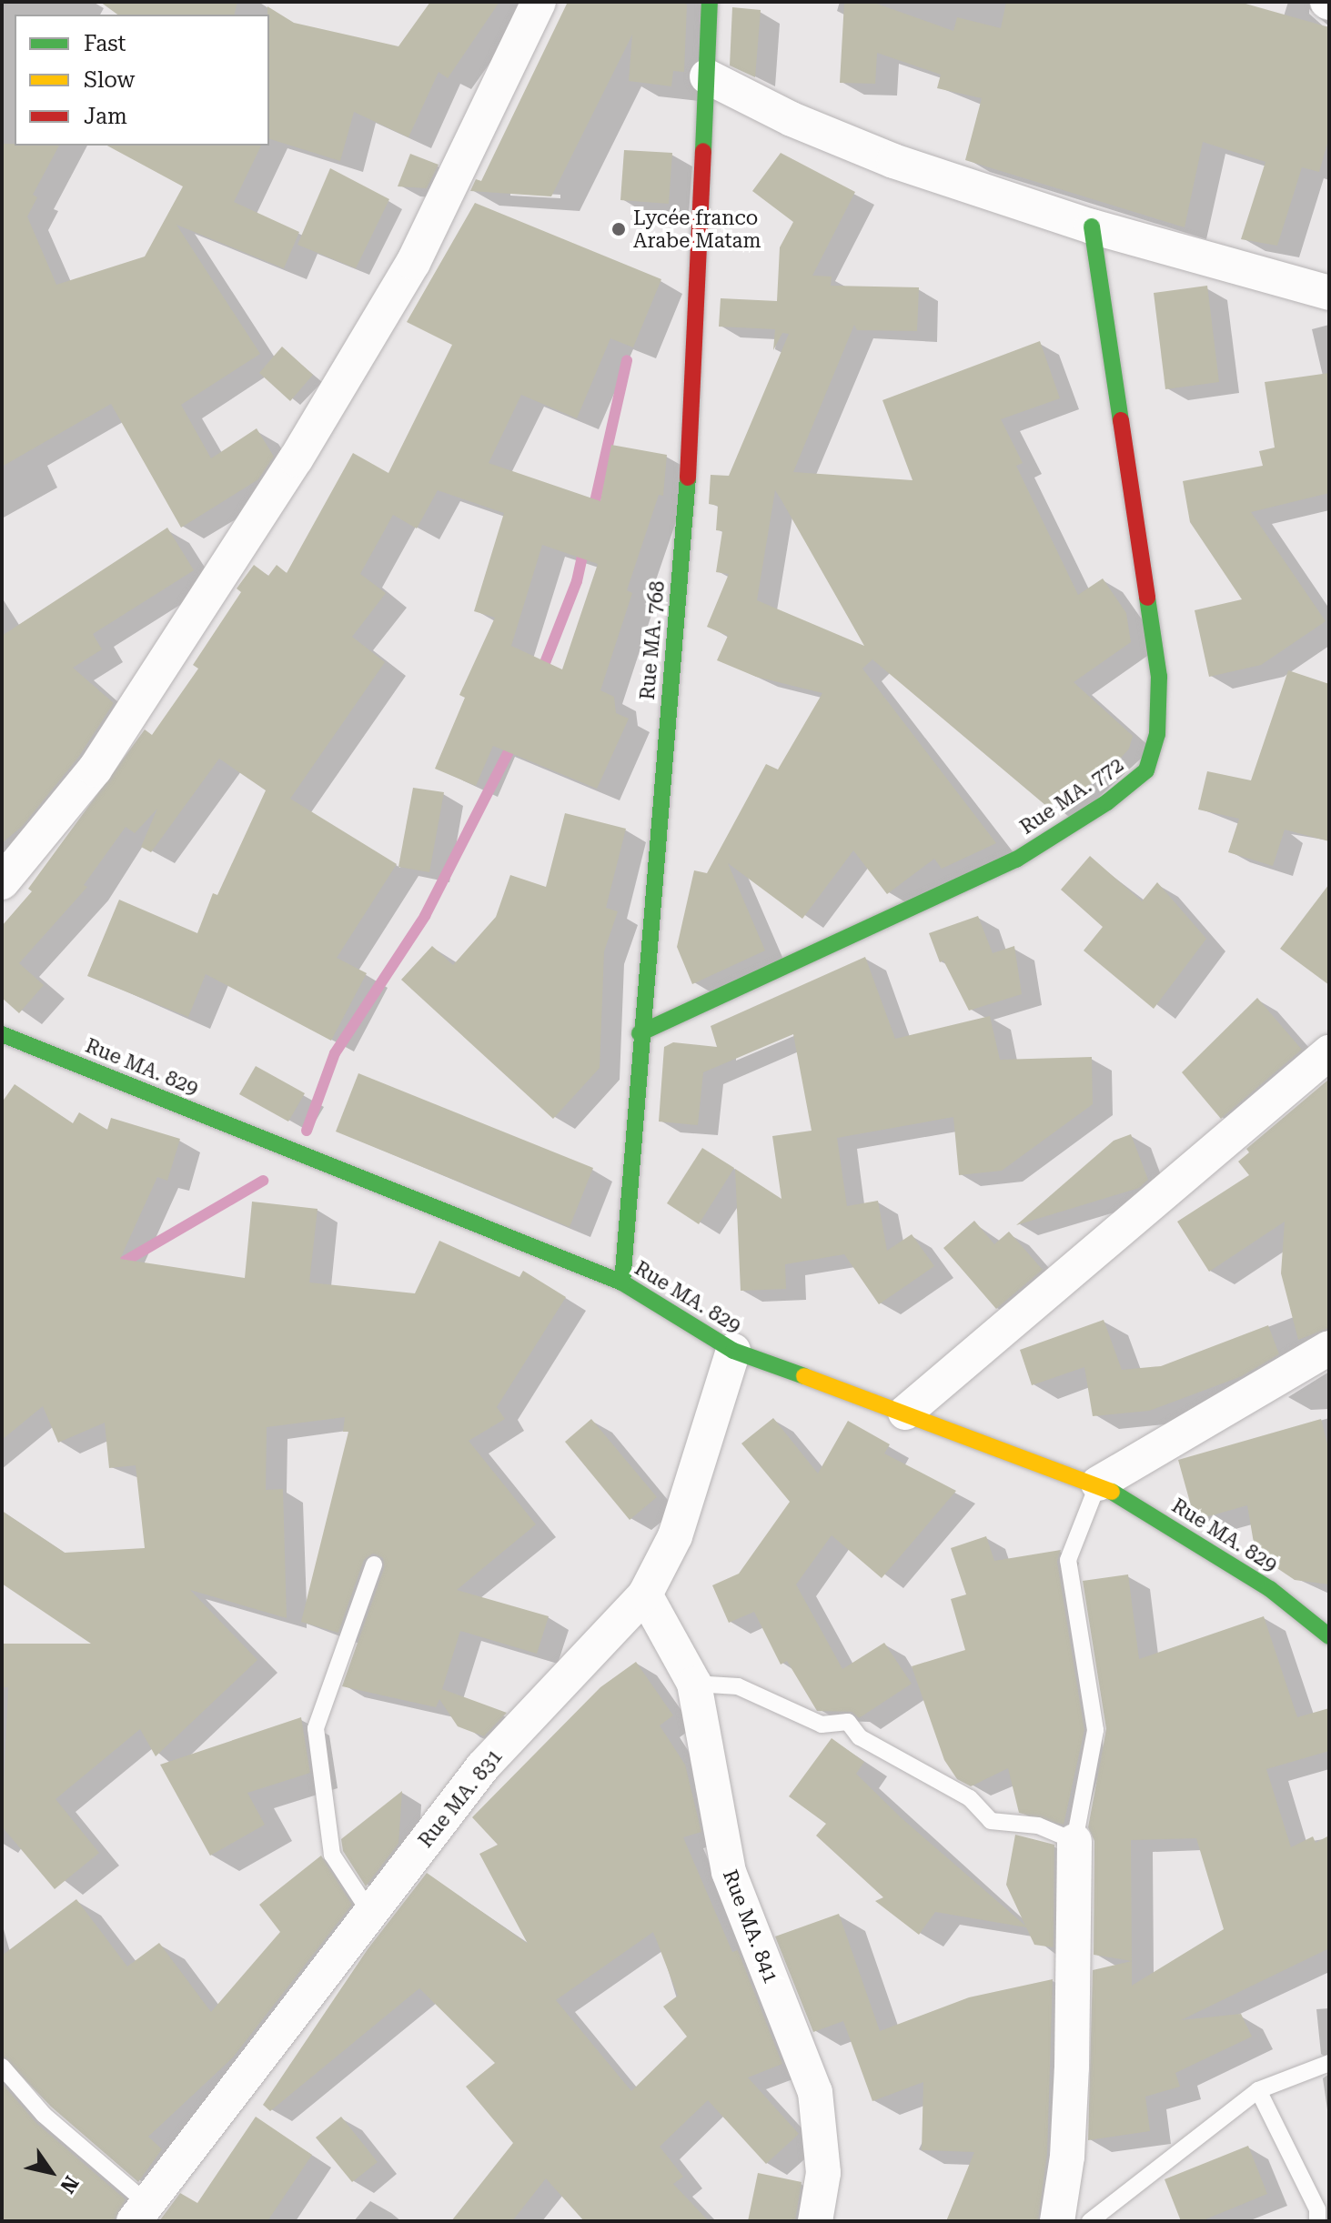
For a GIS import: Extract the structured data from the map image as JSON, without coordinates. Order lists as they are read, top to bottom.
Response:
{
  "streets": {
    "street": [
      "Rue MA. 768",
      "Rue MA. 772",
      "Rue MA. 829",
      "Rue MA. 831",
      "Rue MA. 841"
    ]
  },
  "crossings": [
    ["Rue MA. 768", "Rue MA. 772"],
    ["Rue MA. 768", "Rue MA. 829"],
    ["Rue MA. 829", "Rue MA. 831"],
    ["Rue MA. 831", "Rue MA. 841"]
  ],
  "places": ["Lycée franco Arabe Matam"],
  "legend": ["Fast", "Slow", "Jam"],
  "north": "bottom right"
}
